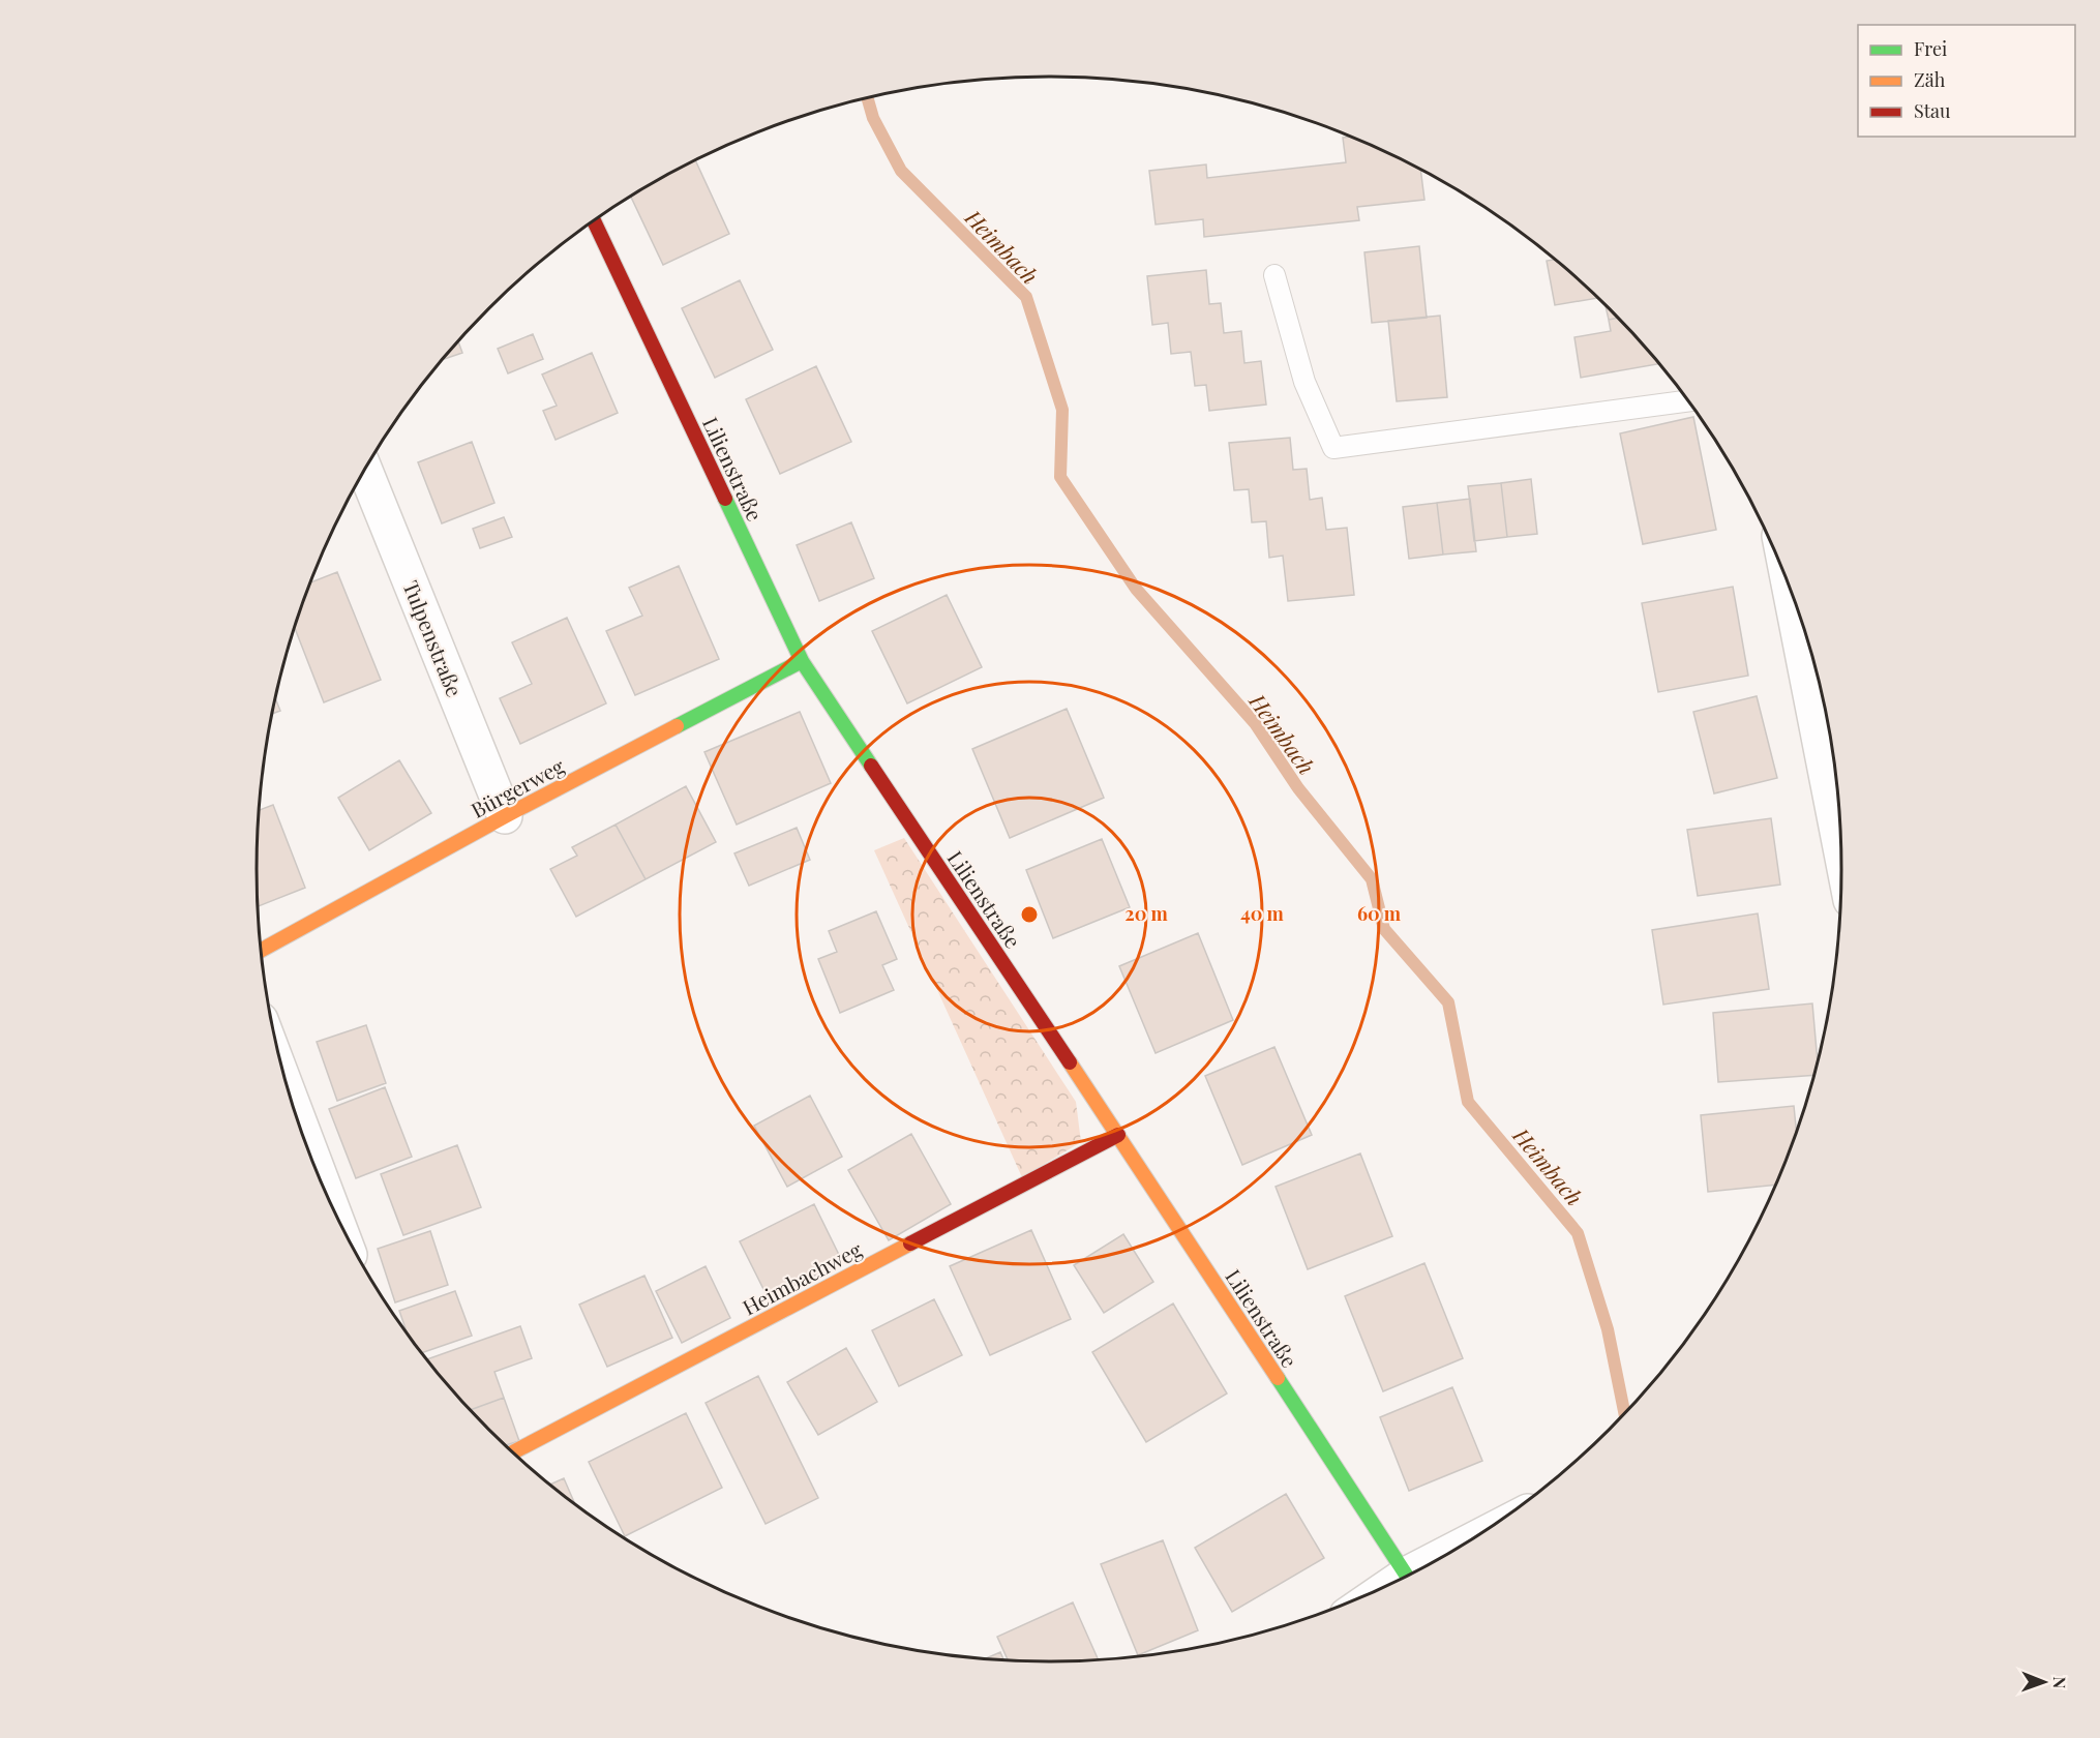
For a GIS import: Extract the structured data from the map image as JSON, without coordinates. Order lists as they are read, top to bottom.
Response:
{
  "streets": {
    "street": [
      "Lilienstraße",
      "Tulpenstraße",
      "Bürgerweg",
      "Heimbachweg"
    ]
  },
  "crossings": [
    ["Lilienstraße", "Bürgerweg"],
    ["Lilienstraße", "Heimbachweg"],
    ["Tulpenstraße", "Bürgerweg"]
  ],
  "water": ["Heimbach"],
  "legend": ["Frei", "Zäh", "Stau"],
  "north": "right",
  "rings": ["20 m", "40 m", "60 m"]
}
